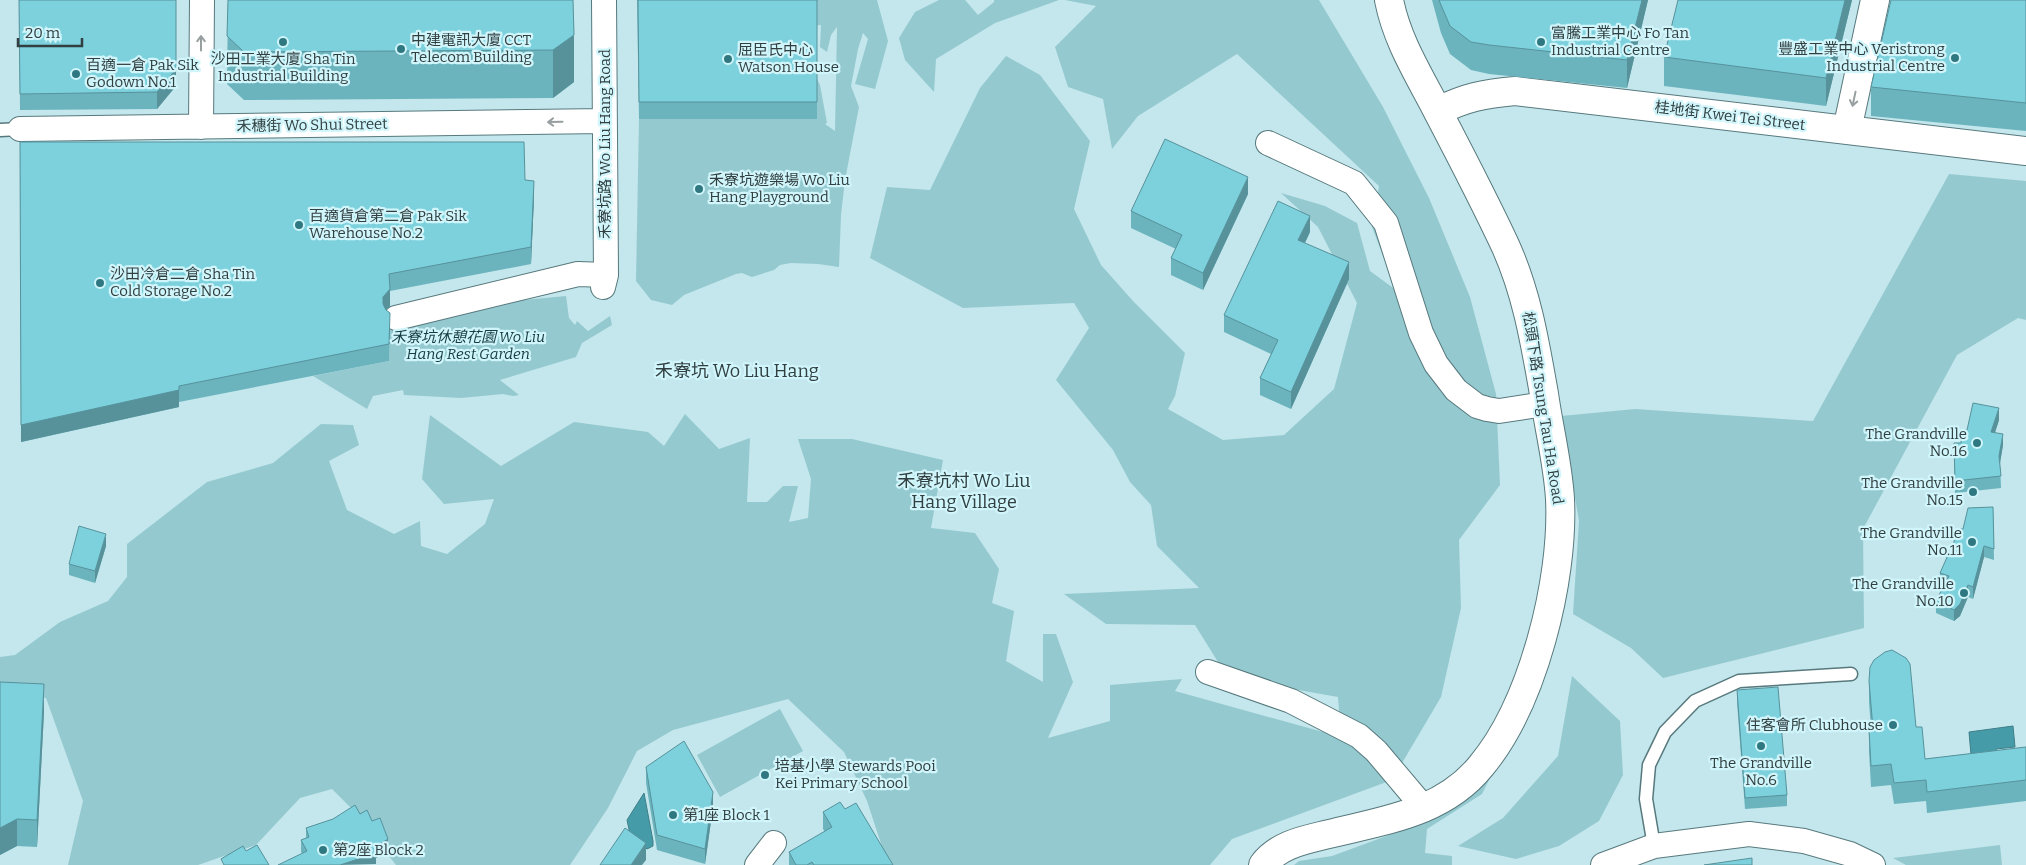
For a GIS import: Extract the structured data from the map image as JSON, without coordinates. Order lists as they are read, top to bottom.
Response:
{
  "streets": {
    "street": [
      "桂地街 Kwei Tei Street",
      "禾穗街 Wo Shui Street",
      "禾寮坑路 Wo Liu Hang Road",
      "松頭下路 Tsung Tau Ha Road"
    ]
  },
  "crossings": [
    ["桂地街 Kwei Tei Street", "松頭下路 Tsung Tau Ha Road"],
    ["禾穗街 Wo Shui Street", "禾寮坑路 Wo Liu Hang Road"]
  ],
  "one_way": ["禾穗街 Wo Shui Street"],
  "districts": ["禾寮坑 Wo Liu Hang", "禾寮坑村 Wo Liu Hang Village"],
  "parks": ["禾寮坑休憩花園 Wo Liu Hang Rest Garden"],
  "places": [
    "沙田工業大廈 Sha Tin Industrial Building",
    "富騰工業中心 Fo Tan Industrial Centre",
    "中建電訊大廈 CCT Telecom Building",
    "豐盛工業中心 Veristrong Industrial Centre",
    "屈臣氏中心 Watson House",
    "百適一倉 Pak Sik Godown No.1",
    "禾寮坑遊樂場 Wo Liu Hang Playground",
    "百適貨倉第二倉 Pak Sik Warehouse No.2",
    "沙田冷倉二倉 Sha Tin Cold Storage No.2",
    "The Grandville No.16",
    "The Grandville No.15",
    "The Grandville No.11",
    "The Grandville No.10",
    "住客會所 Clubhouse",
    "The Grandville No.6",
    "培基小學 Stewards Pooi Kei Primary School",
    "第1座 Block 1",
    "第2座 Block 2"
  ],
  "scale_bar": "20 m"
}
